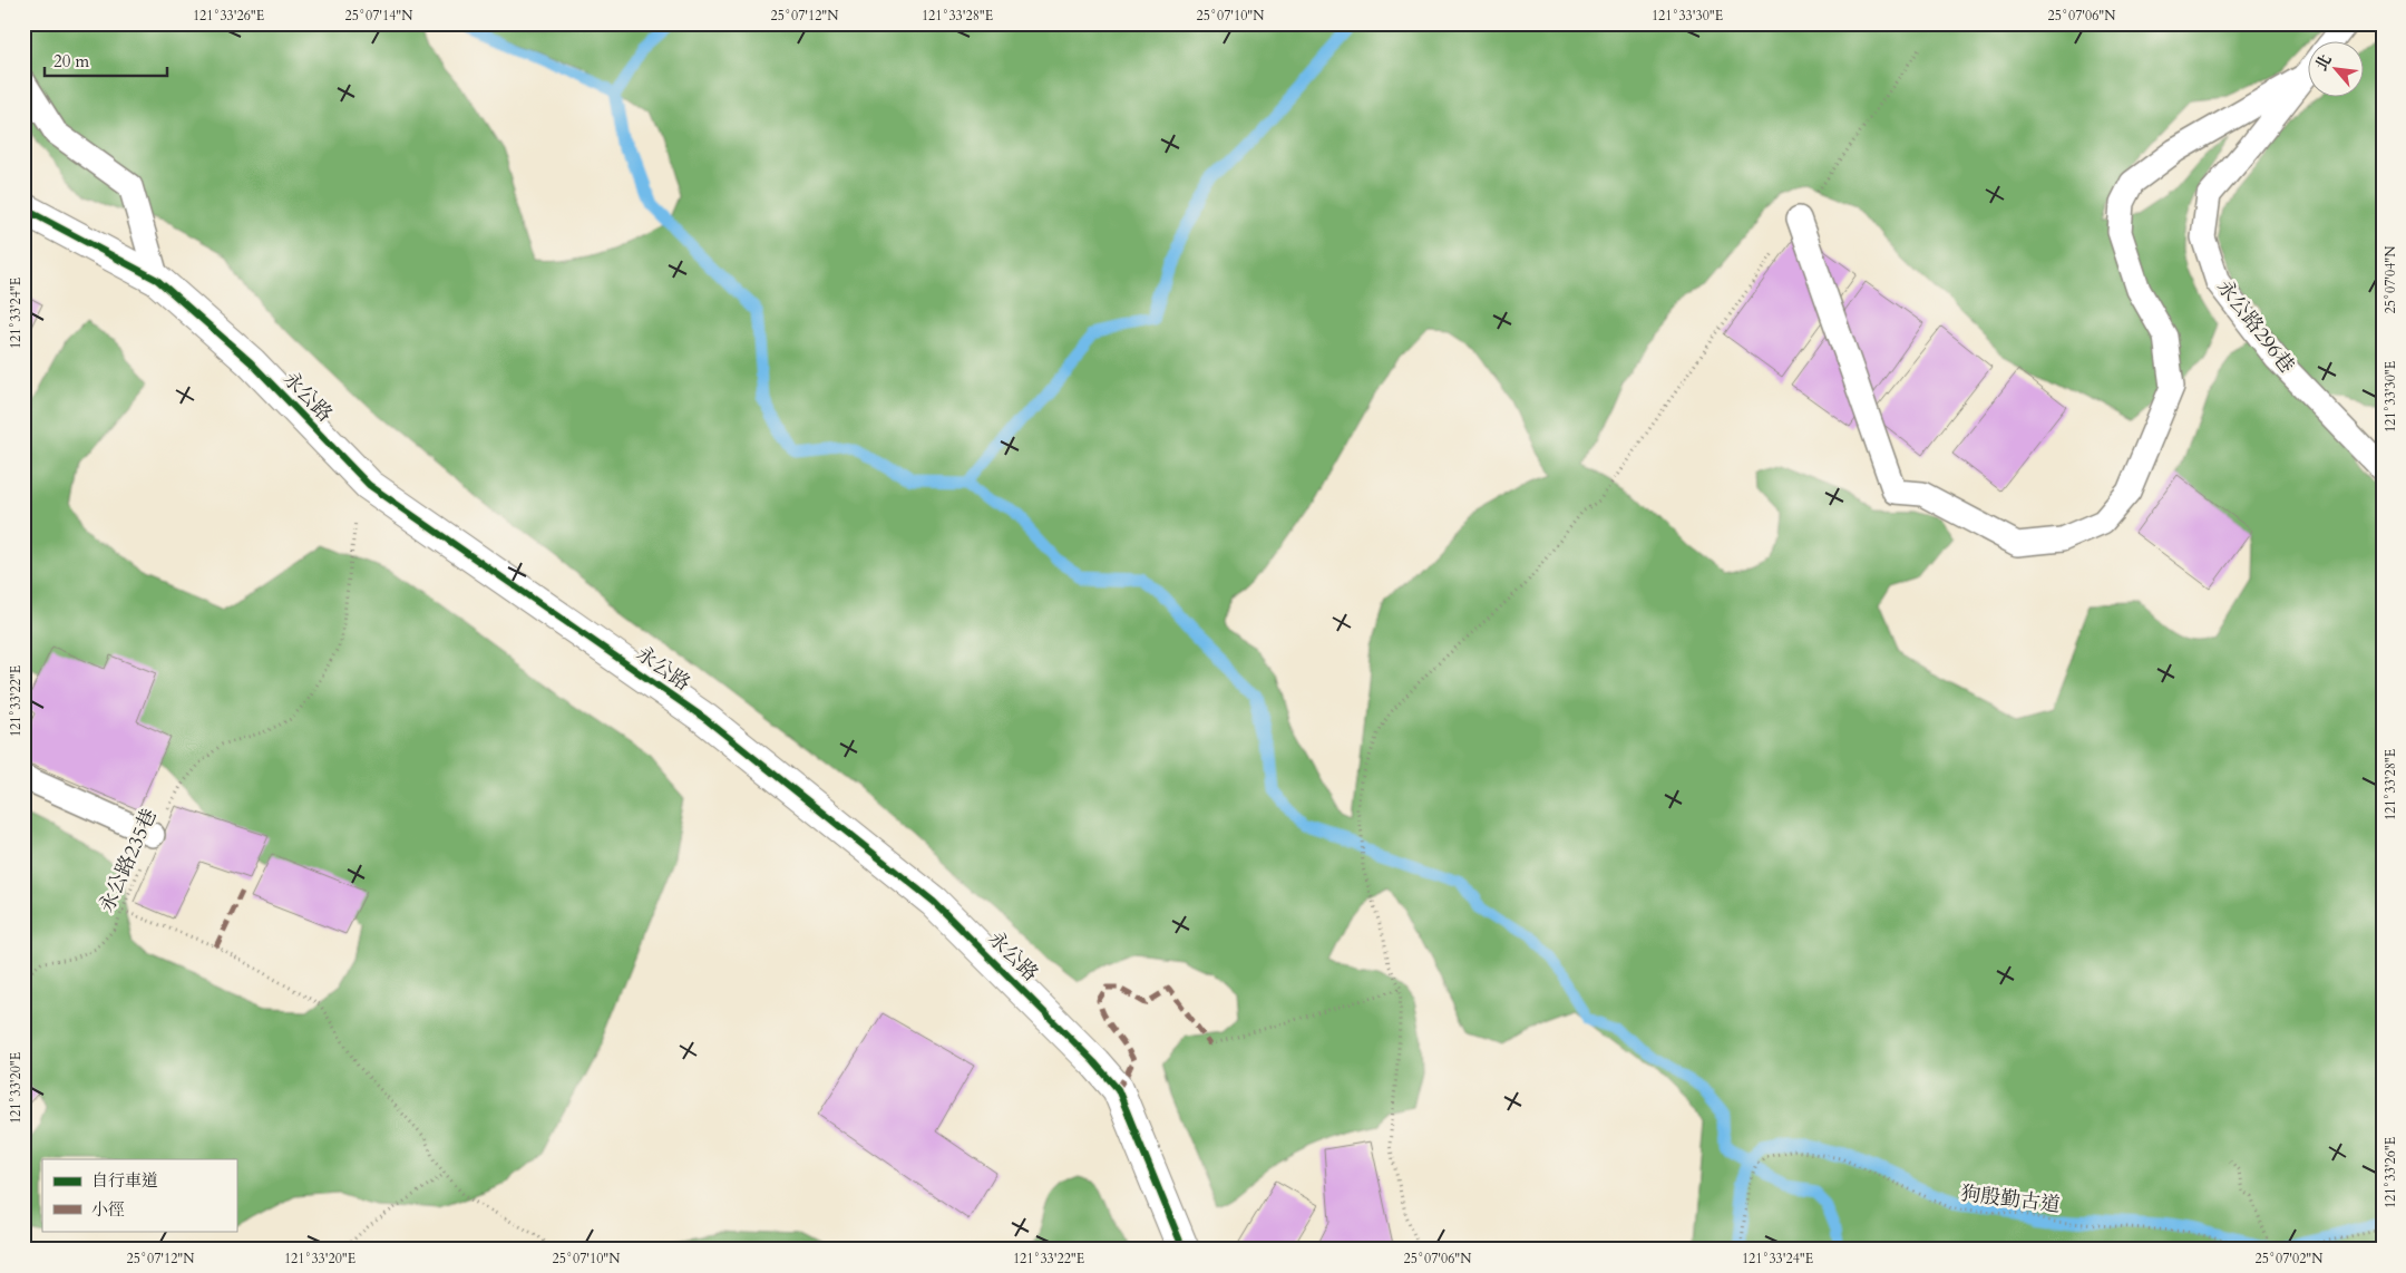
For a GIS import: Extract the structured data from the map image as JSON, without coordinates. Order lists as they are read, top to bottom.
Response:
{
  "streets": {
    "street": ["永公路"],
    "lane": ["永公路296巷"],
    "path": ["永公路235巷", "狗殷勤古道"]
  },
  "crossings": [
    ["永公路", "永公路235巷"]
  ],
  "legend": ["自行車道", "小徑"],
  "scale_bar": "20 m",
  "north": "top left",
  "coordinates": [
    "121°33'26\"E",
    "25°07'14\"N",
    "25°07'12\"N",
    "121°33'28\"E",
    "25°07'10\"N",
    "121°33'30\"E",
    "25°07'06\"N",
    "25°07'04\"N",
    "121°33'24\"E",
    "121°33'22\"E",
    "121°33'20\"E",
    "25°07'02\"N"
  ]
}
